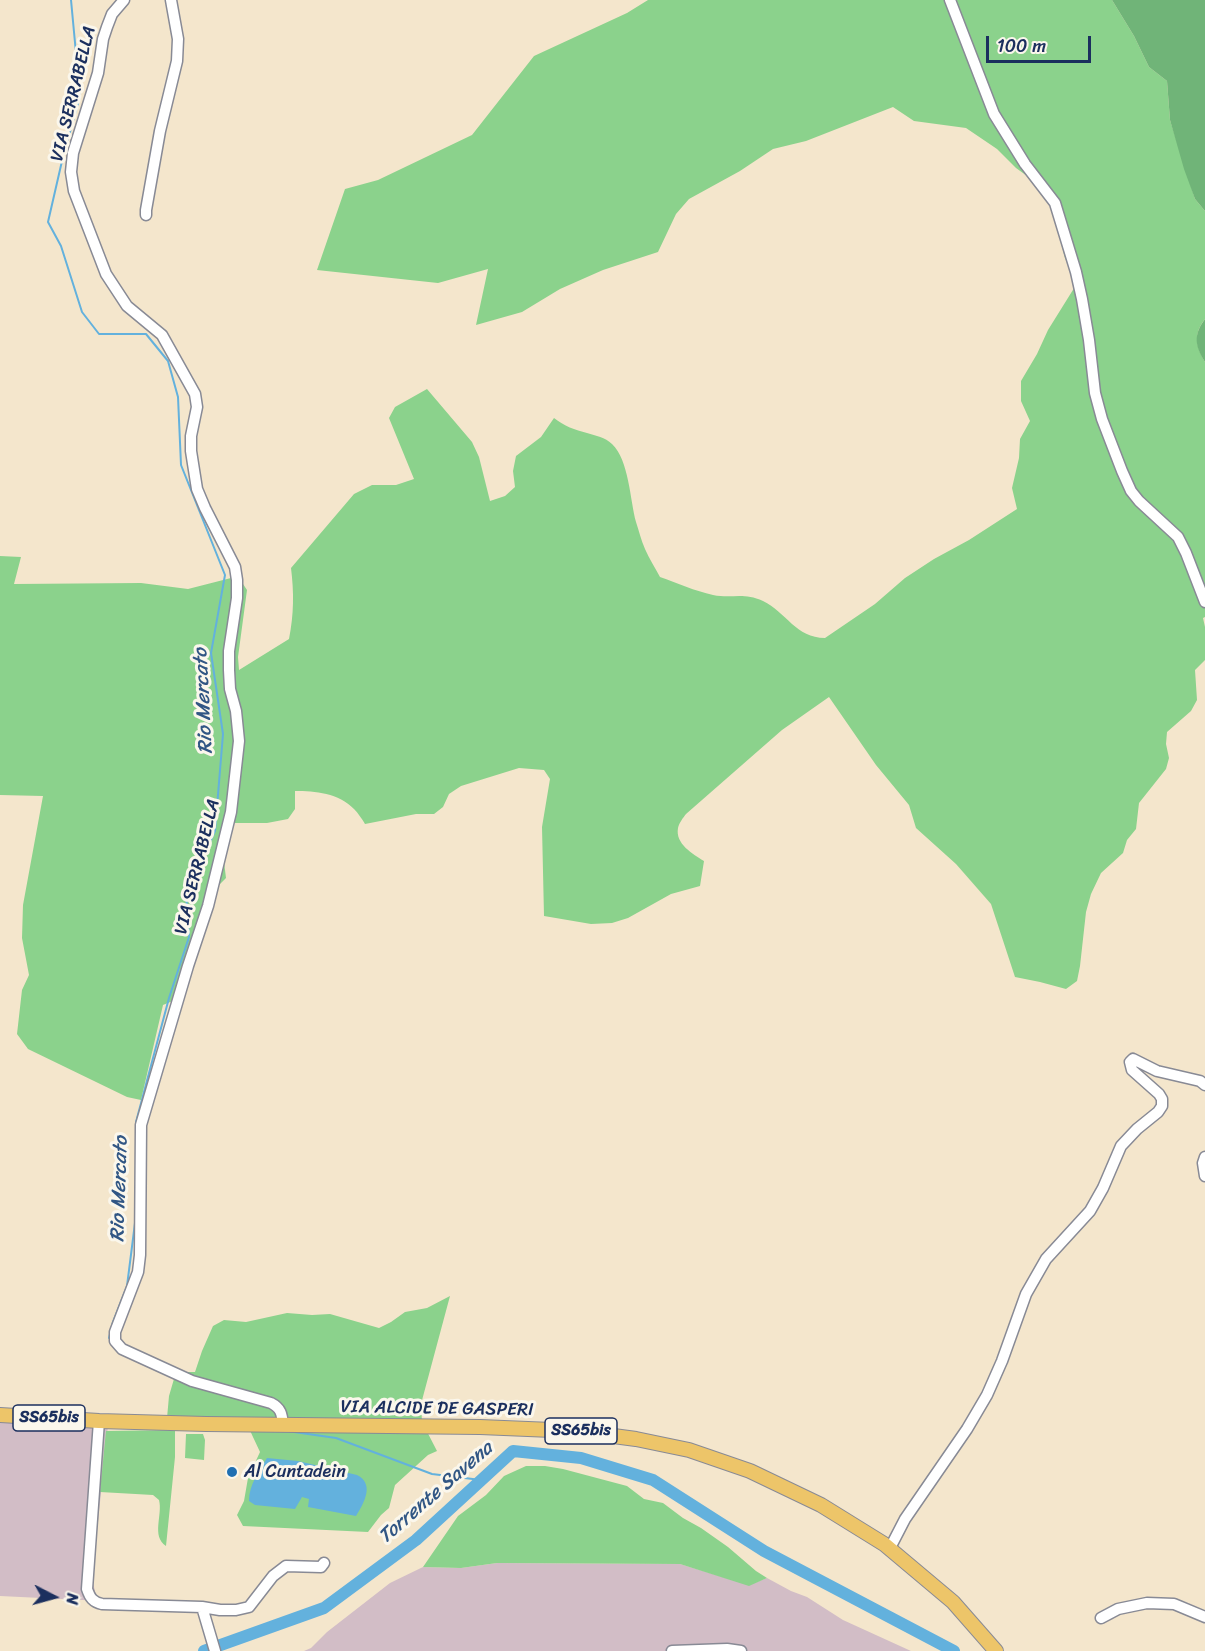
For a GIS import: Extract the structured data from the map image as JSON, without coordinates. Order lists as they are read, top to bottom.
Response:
{
  "streets": {
    "main road": ["VIA ALCIDE DE GASPERI", "SS65bis"],
    "street": ["VIA SERRABELLA"]
  },
  "crossings": [
    ["VIA SERRABELLA", "VIA ALCIDE DE GASPERI"],
    ["VIA ALCIDE DE GASPERI", "SS65bis"]
  ],
  "water": ["Rio Mercato", "Torrente Savena"],
  "places": ["Al Cuntadein"],
  "scale_bar": "100 m",
  "north": "right"
}
